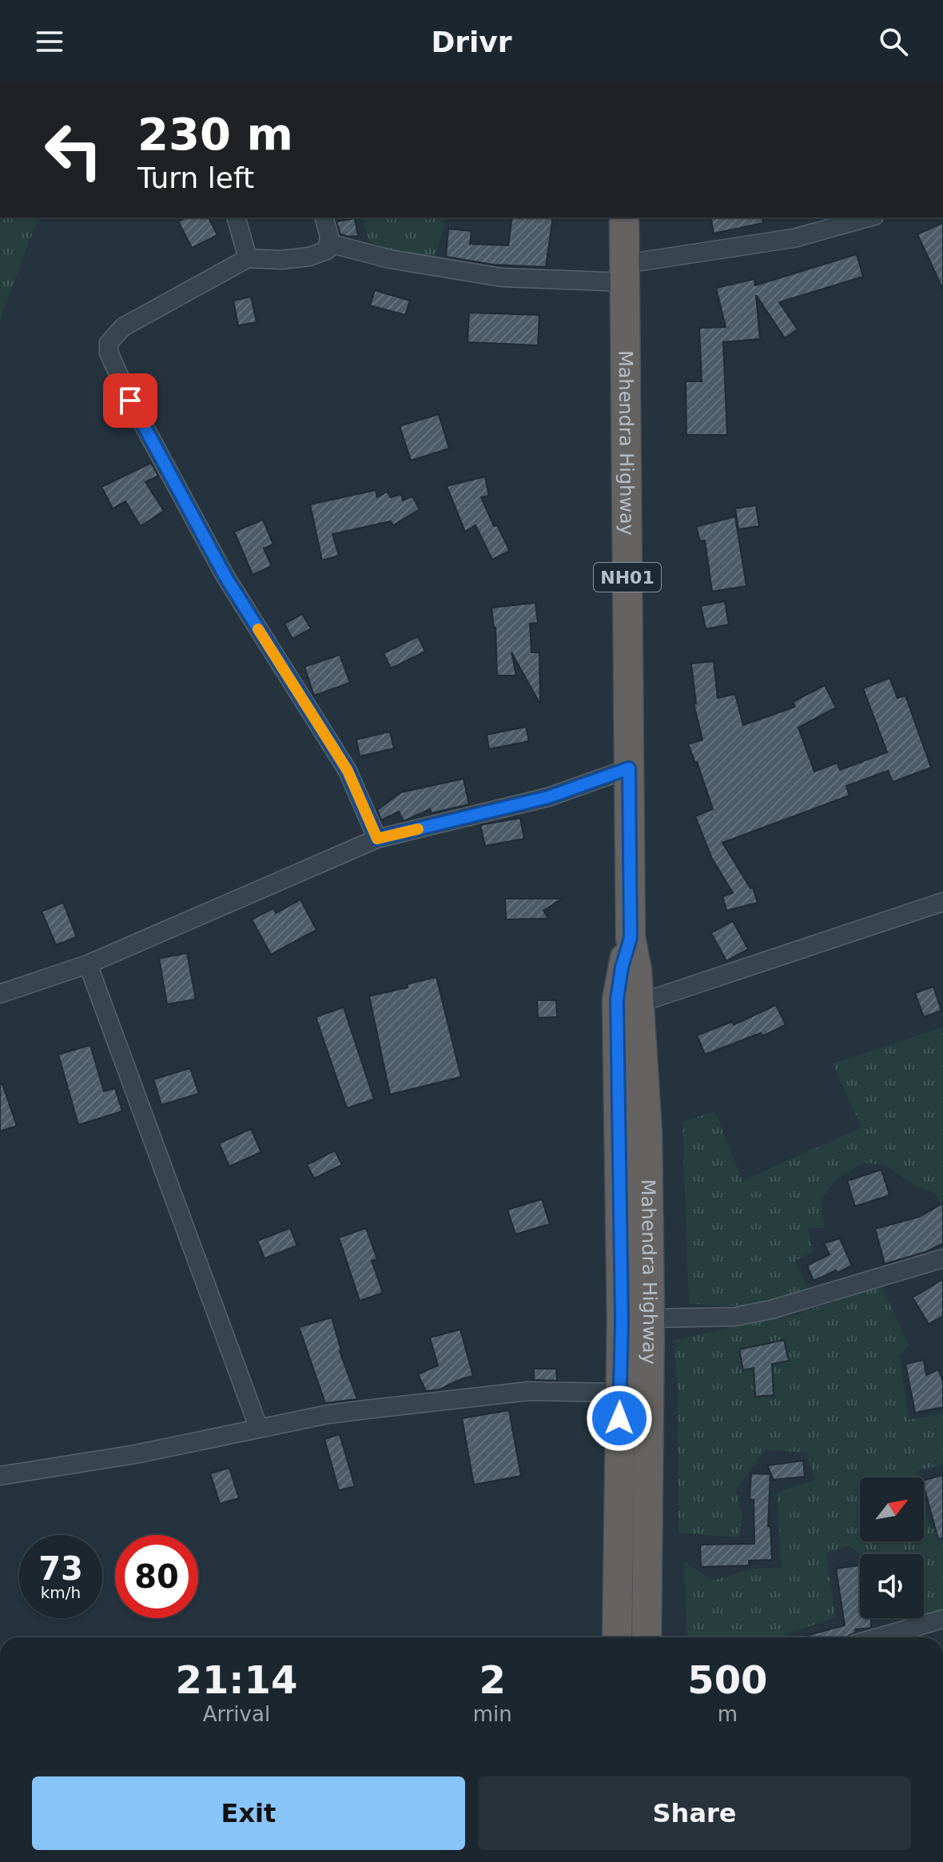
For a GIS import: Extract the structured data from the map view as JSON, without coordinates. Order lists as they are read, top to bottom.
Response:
{
  "streets": {
    "highway": ["Mahendra Highway", "NH01"]
  },
  "north": "top right",
  "page": {
    "header": "Drivr",
    "turn": ["230 m", "Turn left"],
    "speed": "73 km/h",
    "limit": "80",
    "eta": [
      "21:14",
      "Arrival",
      "2",
      "min",
      "500",
      "m"
    ],
    "buttons": ["Exit", "Share"]
  }
}
